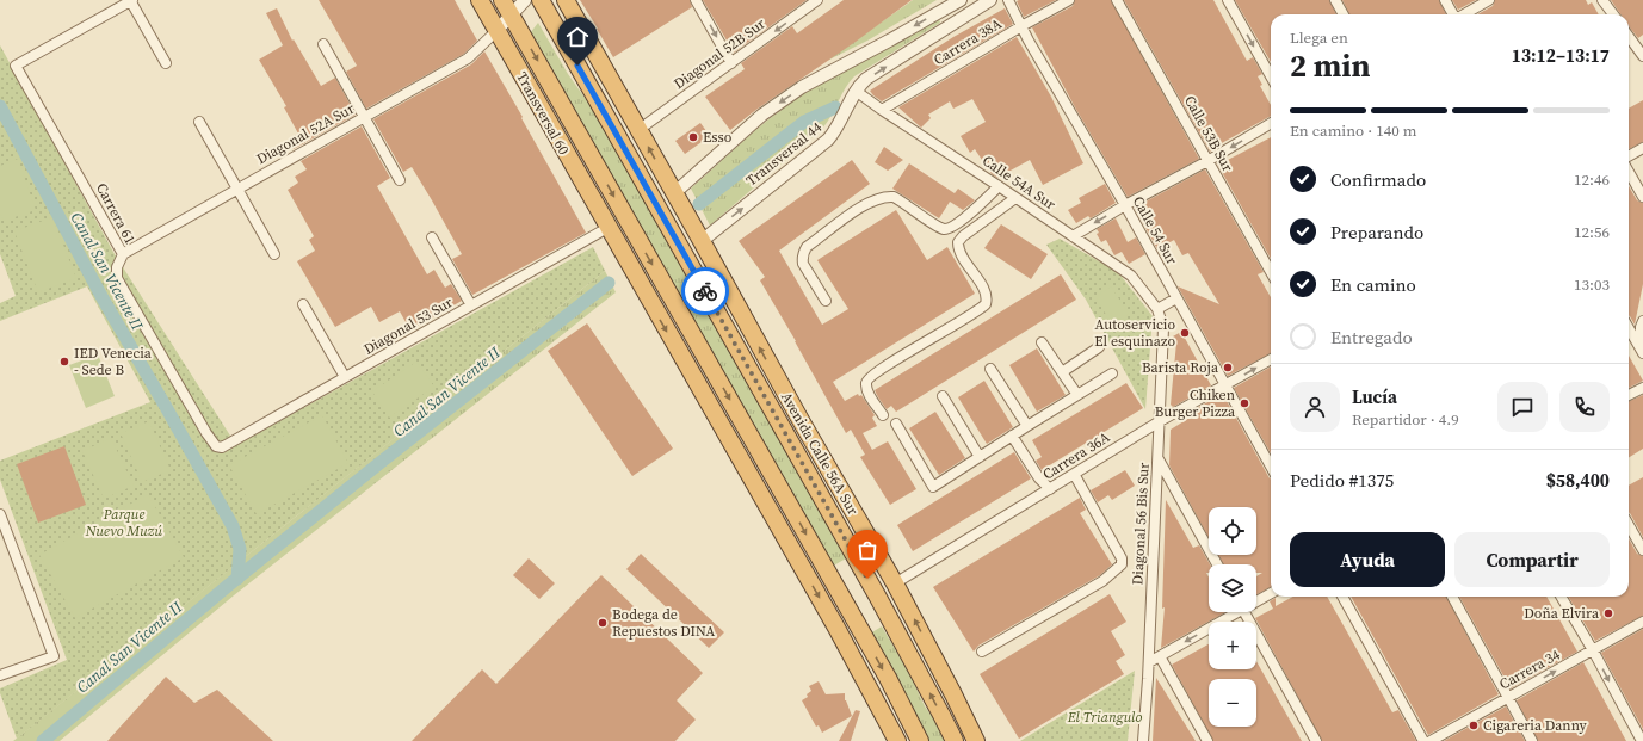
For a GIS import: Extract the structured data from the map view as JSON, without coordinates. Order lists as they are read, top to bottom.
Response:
{
  "streets": {
    "highway": ["Transversal 60", "Avenida Calle 56A Sur"],
    "street": [
      "Carrera 38A",
      "Diagonal 52B Sur",
      "Diagonal 52A Sur",
      "Calle 53B Sur",
      "Transversal 44",
      "Calle 54A Sur",
      "Carrera 61",
      "Calle 54 Sur",
      "Diagonal 53 Sur",
      "Carrera 36A",
      "Diagonal 56 Bis Sur",
      "Carrera 34"
    ]
  },
  "crossings": [
    ["Carrera 38A", "Calle 54A Sur"],
    ["Carrera 38A", "Calle 54 Sur"],
    ["Transversal 60", "Diagonal 52A Sur"],
    ["Transversal 60", "Diagonal 53 Sur"],
    ["Diagonal 52A Sur", "Carrera 61"],
    ["Transversal 44", "Calle 54A Sur"],
    ["Transversal 44", "Avenida Calle 56A Sur"],
    ["Calle 54A Sur", "Diagonal 56 Bis Sur"],
    ["Carrera 61", "Diagonal 53 Sur"],
    ["Calle 54 Sur", "Carrera 36A"],
    ["Avenida Calle 56A Sur", "Carrera 36A"],
    ["Carrera 36A", "Diagonal 56 Bis Sur"]
  ],
  "one_way": ["Carrera 34"],
  "water": ["Canal San Vicente II"],
  "parks": ["Parque Nuevo Muzú", "El Triangulo"],
  "places": [
    "Esso",
    "Autoservicio El esquinazo",
    "IED Venecia - Sede B",
    "Barista Roja",
    "Chiken Burger Pizza",
    "Doña Elvira",
    "Bodega de Repuestos DINA",
    "Cigareria Danny"
  ],
  "page": {
    "heading": ["2 min", "Llega en", "13:12–13:17"],
    "panel": [
      "Lucía",
      "Repartidor · 4.9",
      "Pedido #1375",
      "$58,400"
    ],
    "bar": "En camino · 140 m",
    "list": [
      ["Confirmado", "12:46"],
      ["Preparando", "12:56"],
      ["En camino", "13:03"],
      "Entregado"
    ],
    "map_buttons": ["+", "−"],
    "buttons": ["Ayuda", "Compartir"]
  }
}
